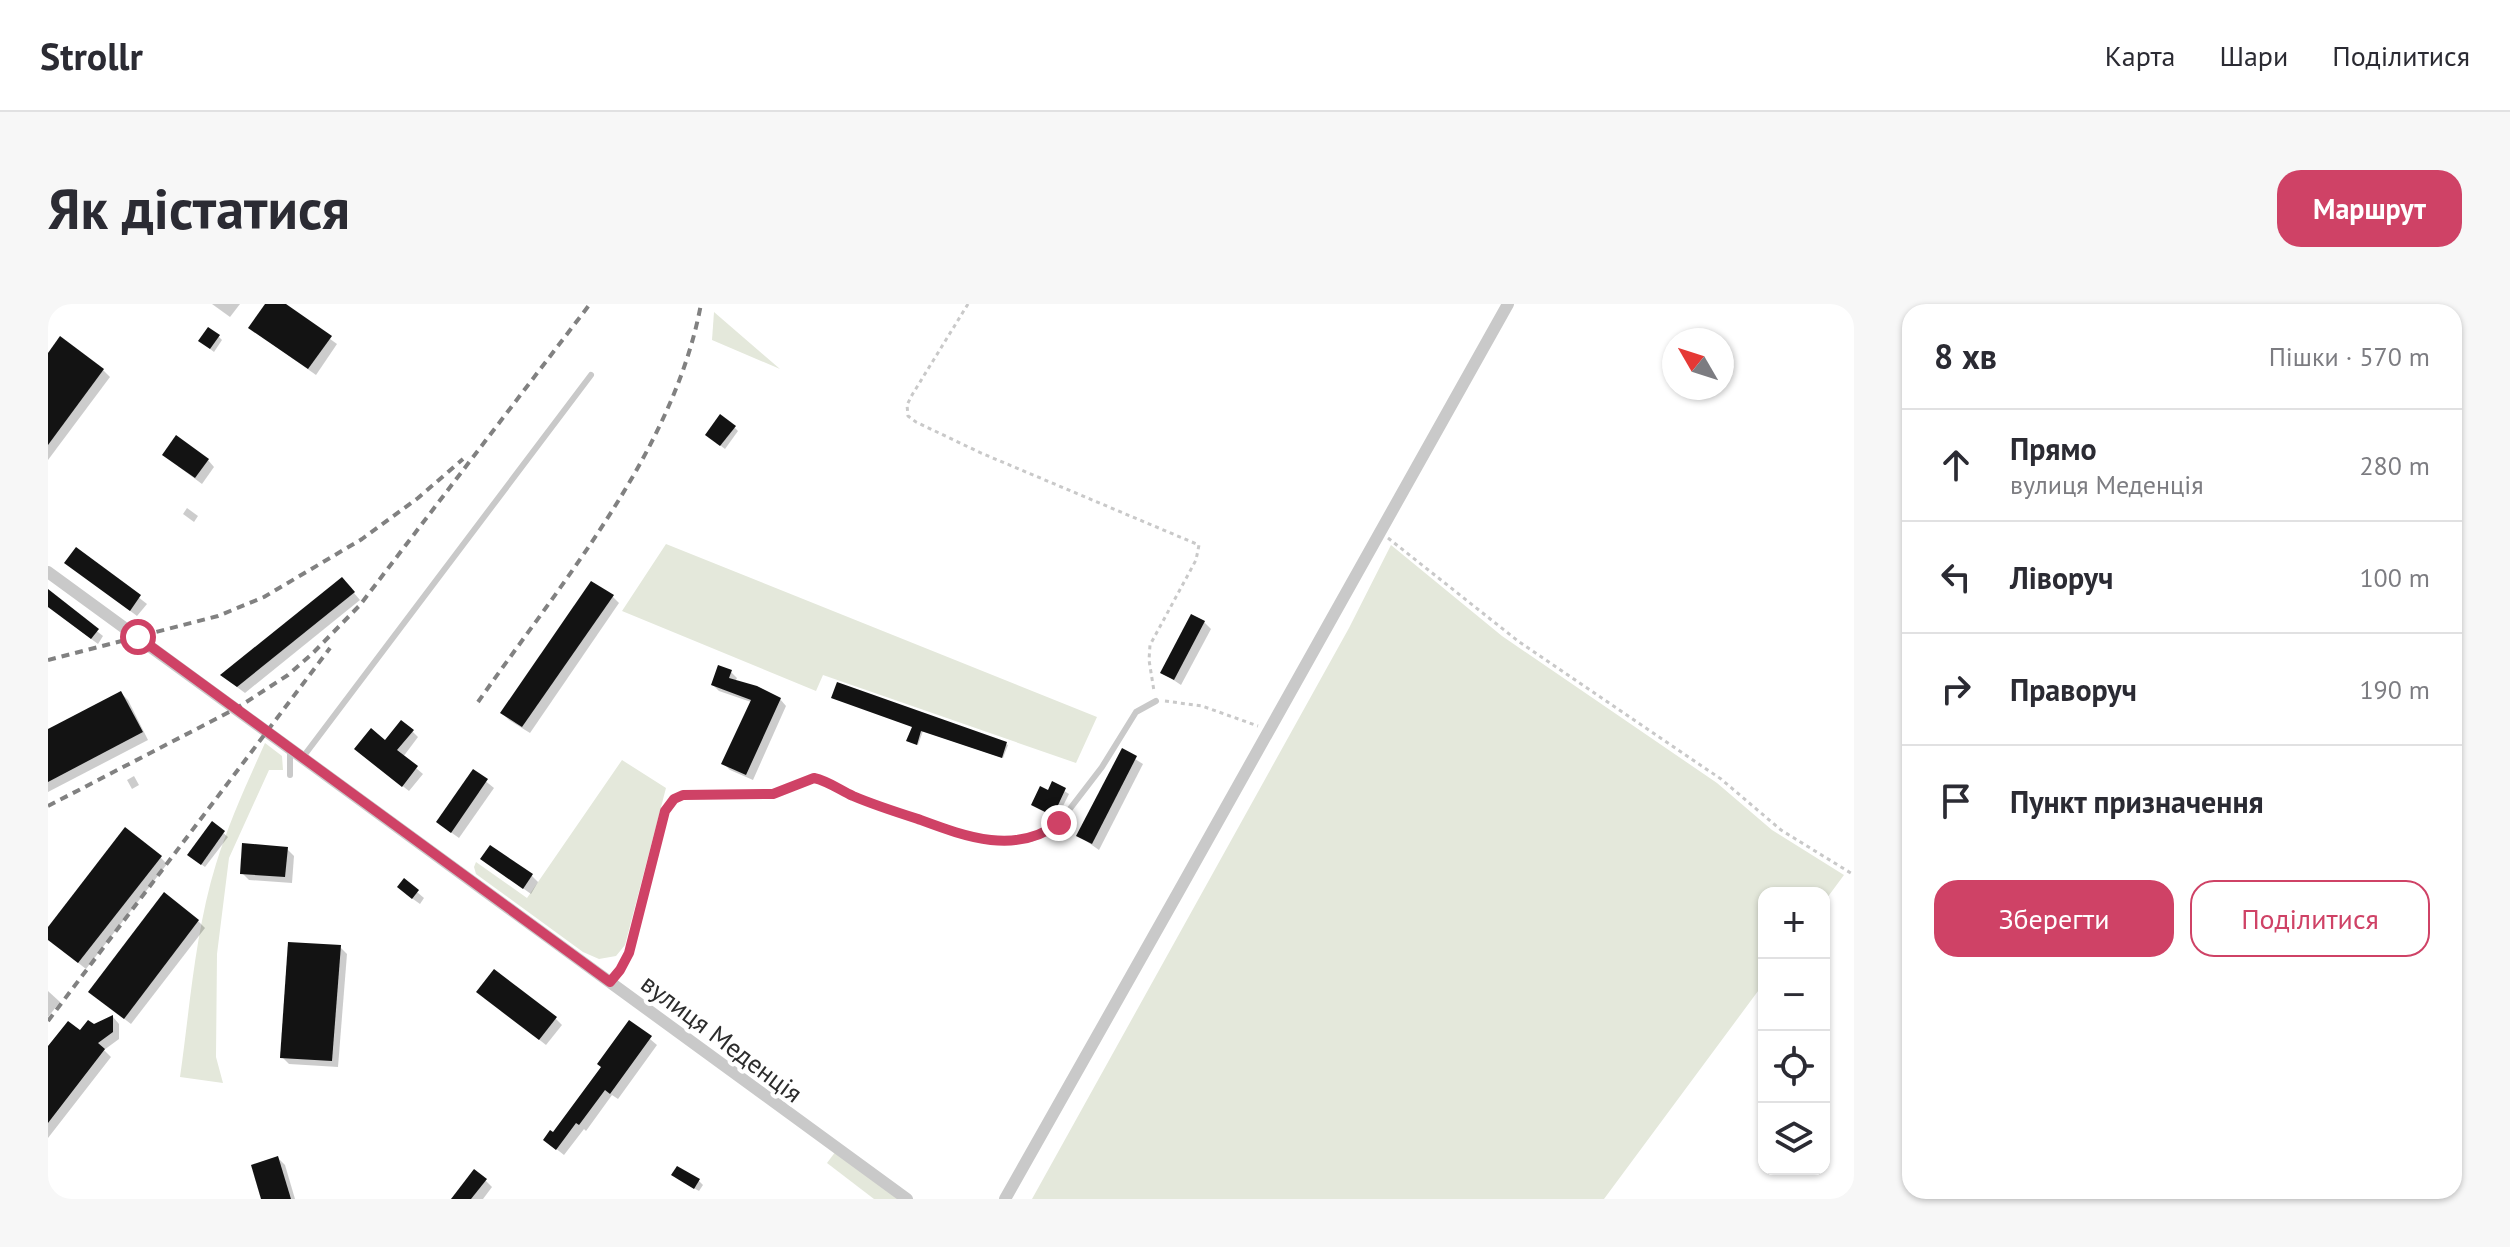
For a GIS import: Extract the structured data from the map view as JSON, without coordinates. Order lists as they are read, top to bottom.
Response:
{
  "streets": {
    "street": ["вулиця Меденція"]
  },
  "north": "top left",
  "page": {
    "header": "Strollr",
    "nav": ["Карта", "Шари", "Поділитися"],
    "buttons": [
      "Маршрут",
      ["Зберегти", "Поділитися"]
    ],
    "title": "Як дістатися",
    "heading": ["8 хв", "Пішки · 570 m"],
    "list": [
      ["Прямо", "вулиця Меденція", "280 m"],
      ["Ліворуч", "100 m"],
      ["Праворуч", "190 m"],
      "Пункт призначення"
    ],
    "map_buttons": ["+", "−"]
  }
}
